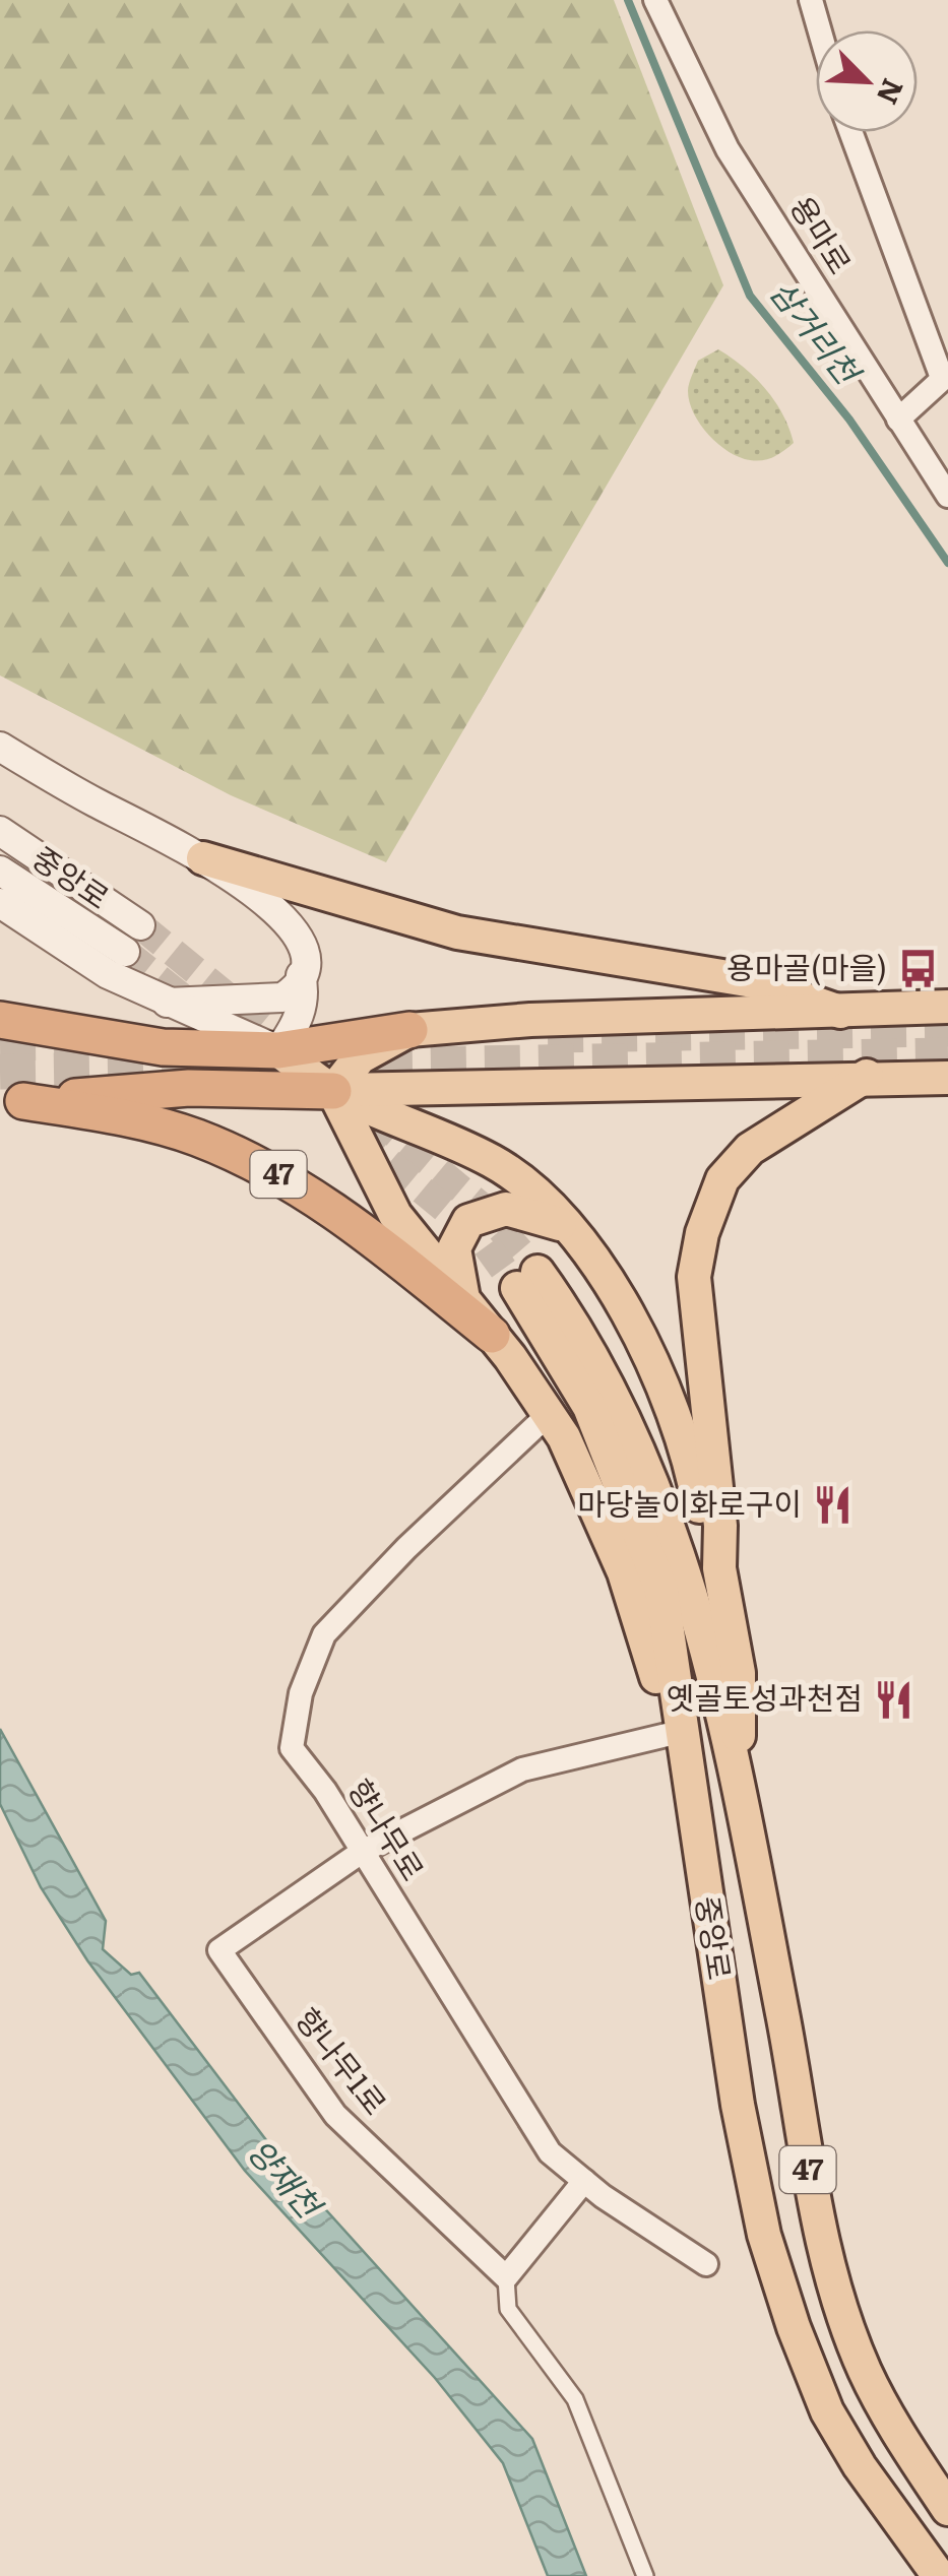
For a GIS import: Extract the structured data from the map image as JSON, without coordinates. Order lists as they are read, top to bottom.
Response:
{
  "streets": {
    "highway": ["47"],
    "main road": ["중앙로"],
    "street": ["용마로", "향나무로", "향나무1로"]
  },
  "crossings": [
    ["중앙로", "47"],
    ["47", "향나무로"],
    ["향나무로", "향나무1로"]
  ],
  "water": ["삼거리천", "양재천"],
  "places": {
    "bus stop": ["용마골(마을)"],
    "restaurant": ["마당놀이화로구이", "옛골토성과천점"]
  },
  "north": "bottom right"
}
